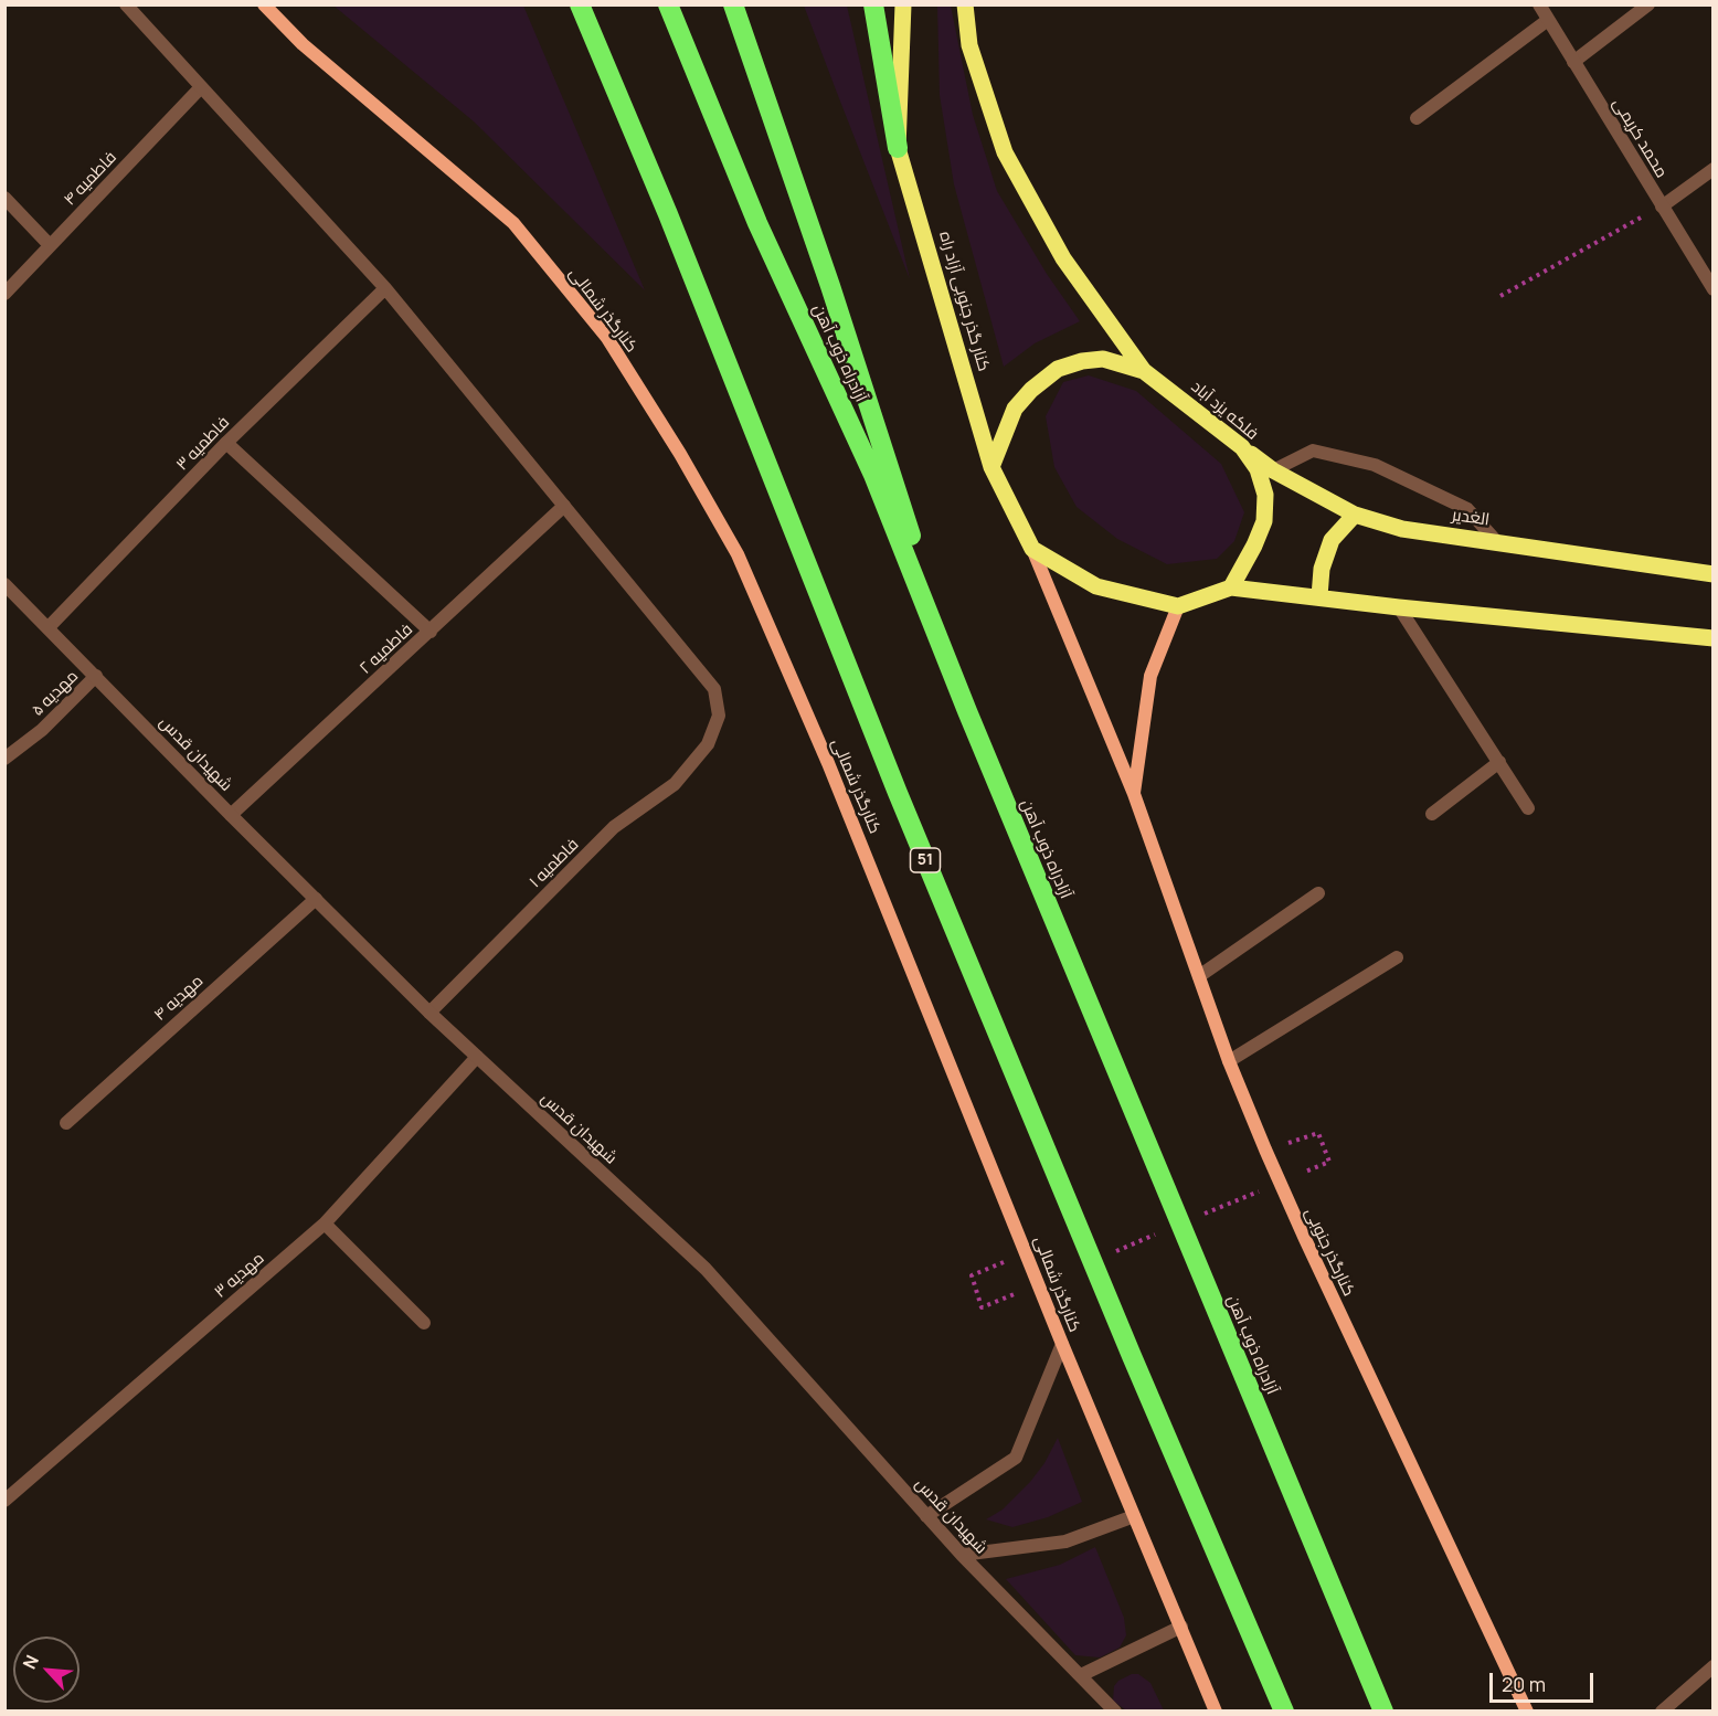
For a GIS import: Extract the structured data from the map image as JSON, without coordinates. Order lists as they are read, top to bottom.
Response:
{
  "streets": {
    "highway": ["آزادراه ذوب آهن", "51"],
    "main road": [
      "کنار گذر جنوبی آزاد راه",
      "کنارگذر شمالی",
      "فلکه یزد آباد",
      "الغدیر",
      "کنارگذر جنوبی"
    ],
    "street": [
      "محمد کریمی",
      "فاطمیه ۴",
      "فاطمیه ۳",
      "فاطمیه ۲",
      "مهدیه ۵",
      "شهیدان قدس",
      "فاطمیه ۱",
      "مهدیه ۴",
      "مهدیه ۳"
    ]
  },
  "crossings": [
    ["کنار گذر جنوبی آزاد راه", "فلکه یزد آباد"],
    ["فلکه یزد آباد", "الغدیر"],
    ["فاطمیه ۳", "شهیدان قدس"],
    ["فاطمیه ۲", "شهیدان قدس"],
    ["فاطمیه ۲", "فاطمیه ۱"],
    ["مهدیه ۵", "شهیدان قدس"],
    ["شهیدان قدس", "فاطمیه ۱"],
    ["شهیدان قدس", "مهدیه ۴"],
    ["شهیدان قدس", "مهدیه ۳"]
  ],
  "scale_bar": "20 m",
  "north": "top left"
}
